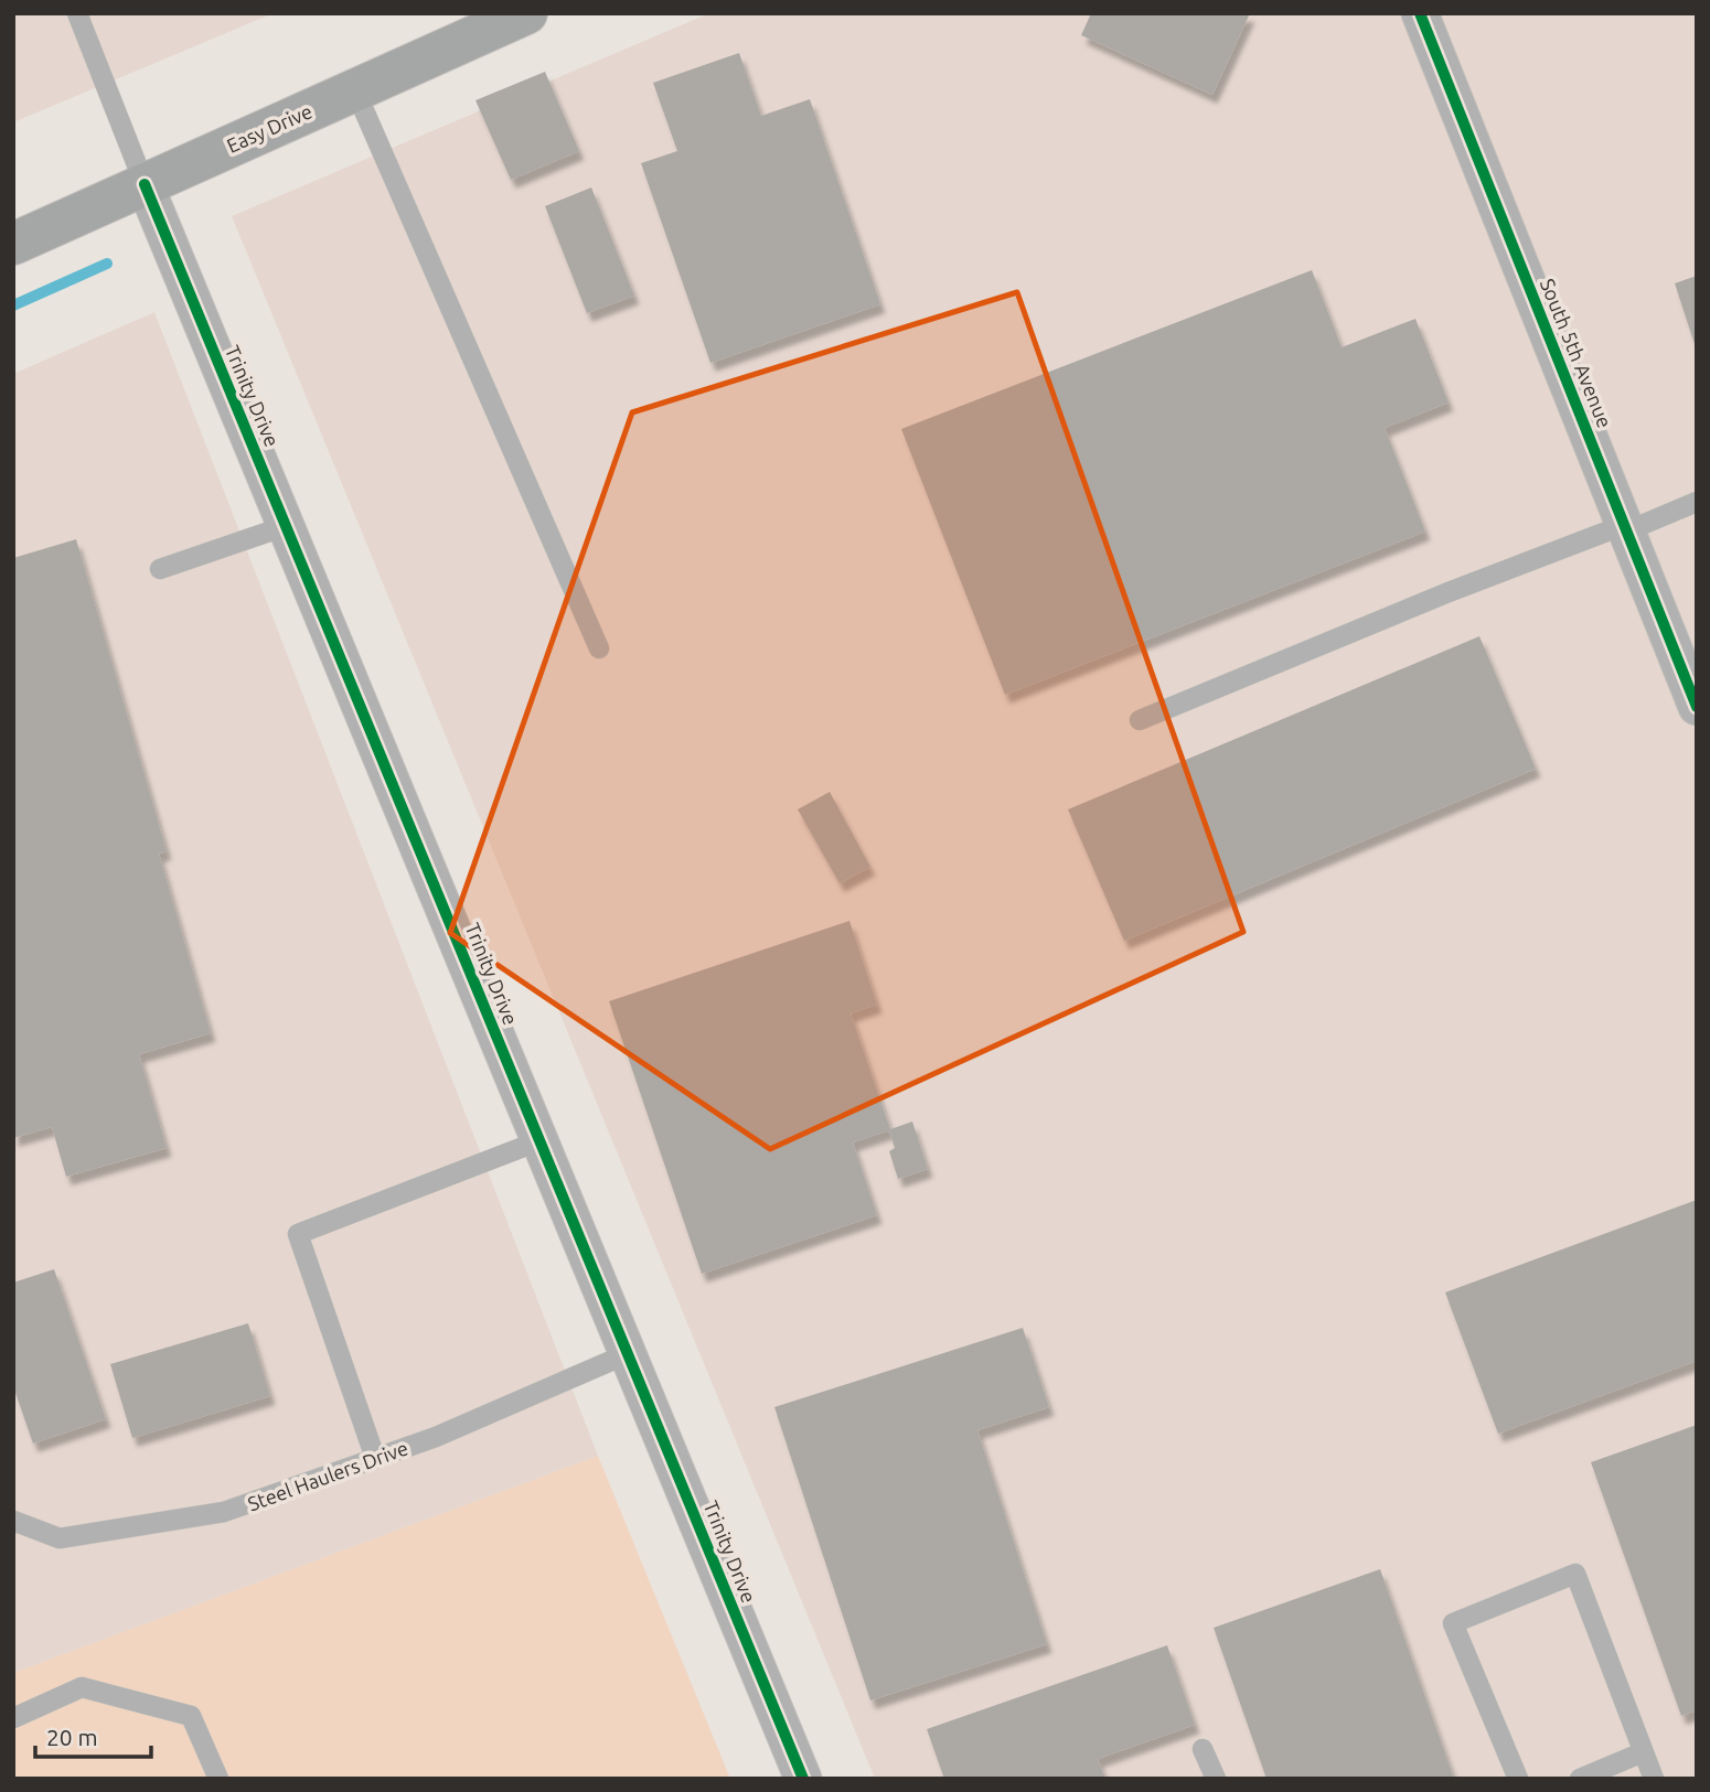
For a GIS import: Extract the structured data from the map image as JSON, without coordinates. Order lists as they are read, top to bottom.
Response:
{
  "streets": {
    "street": ["Easy Drive", "South 5th Avenue", "Trinity Drive"],
    "lane": ["Steel Haulers Drive"]
  },
  "crossings": [
    ["Easy Drive", "Trinity Drive"],
    ["Trinity Drive", "Steel Haulers Drive"]
  ],
  "scale_bar": "20 m"
}
